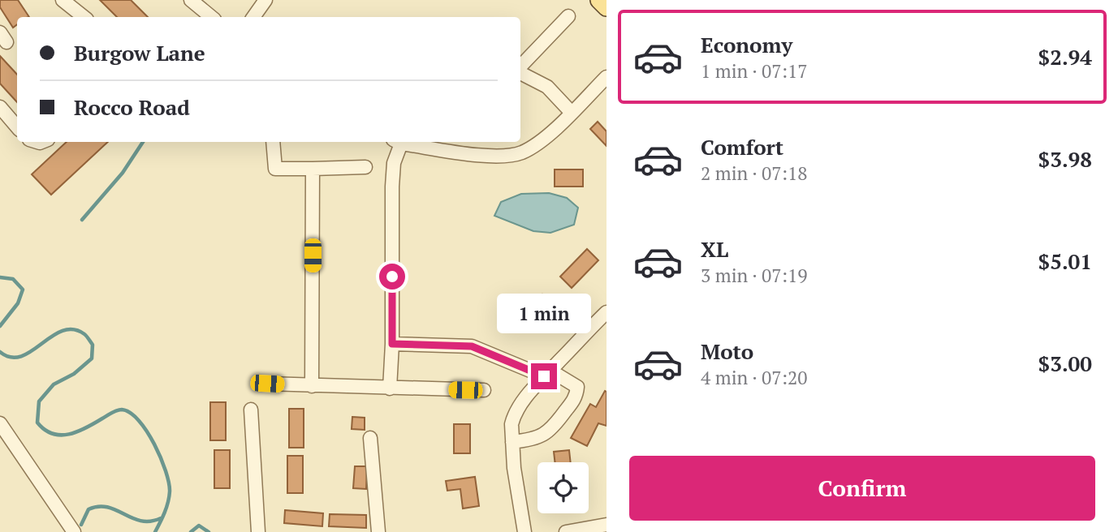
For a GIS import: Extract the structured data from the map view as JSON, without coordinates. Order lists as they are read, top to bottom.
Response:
{
  "page": {
    "list": [
      {
        "name": "Economy",
        "note": "1 min · 07:17",
        "value": "$2.94"
      },
      {
        "name": "Comfort",
        "note": "2 min · 07:18",
        "value": "$3.98"
      },
      {
        "name": "XL",
        "note": "3 min · 07:19",
        "value": "$5.01"
      },
      {
        "name": "Moto",
        "note": "4 min · 07:20",
        "value": "$3.00"
      }
    ],
    "banner": ["Burgow Lane", "Rocco Road"],
    "bubble": "1 min",
    "buttons": "Confirm"
  }
}
